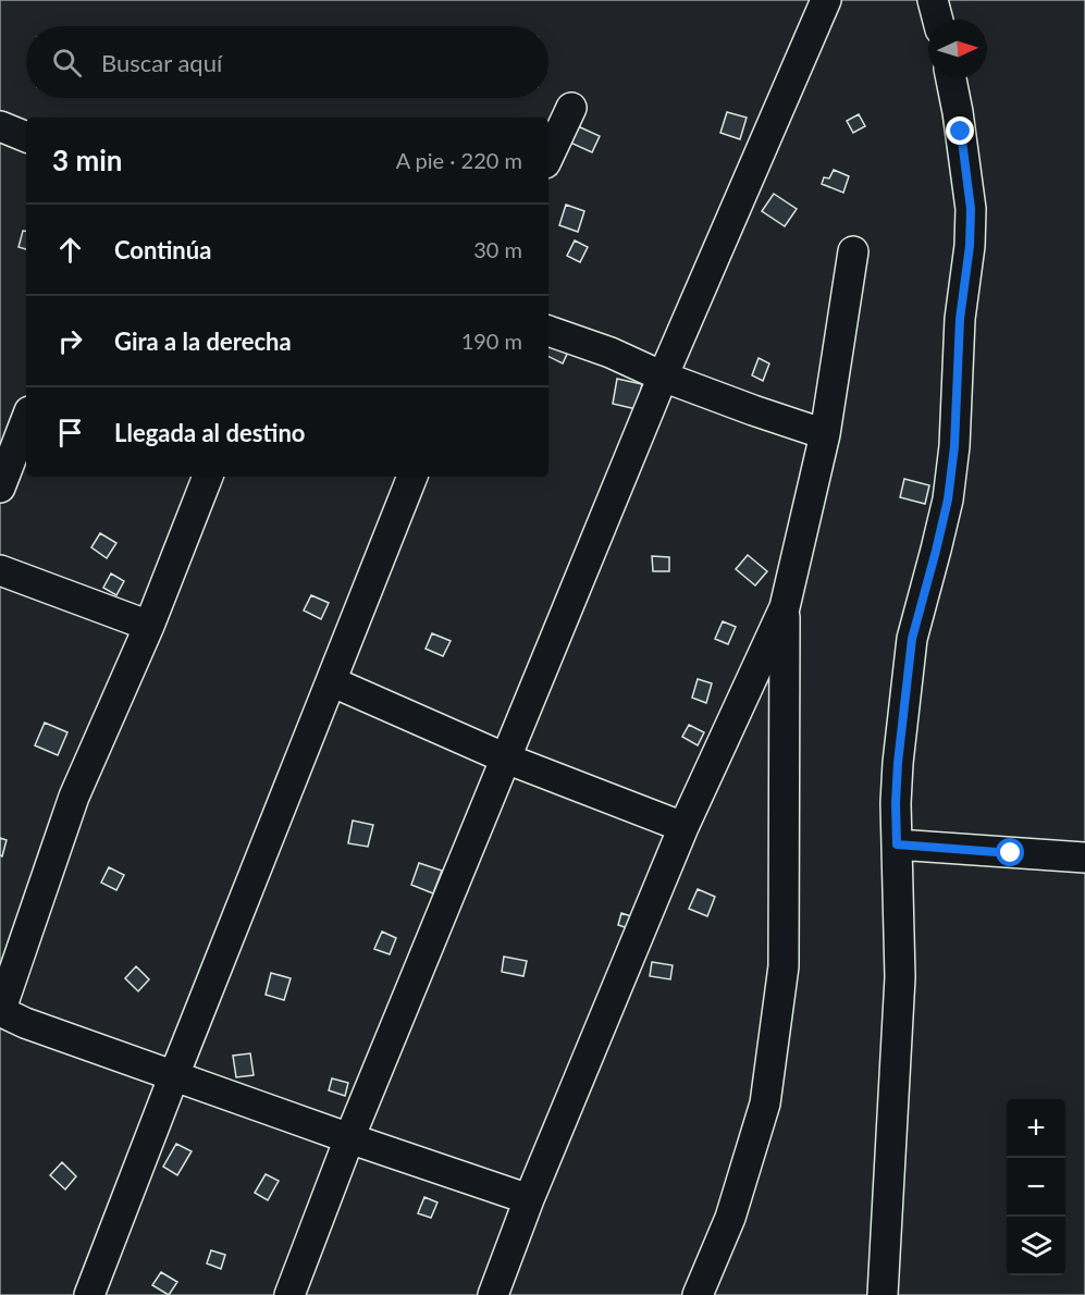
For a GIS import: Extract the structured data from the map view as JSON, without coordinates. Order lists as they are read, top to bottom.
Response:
{
  "north": "right",
  "page": {
    "search": "Buscar aquí",
    "heading": ["3 min", "A pie · 220 m"],
    "list": [
      ["Continúa", "30 m"],
      ["Gira a la derecha", "190 m"],
      "Llegada al destino"
    ],
    "map_buttons": ["+", "−"]
  }
}
